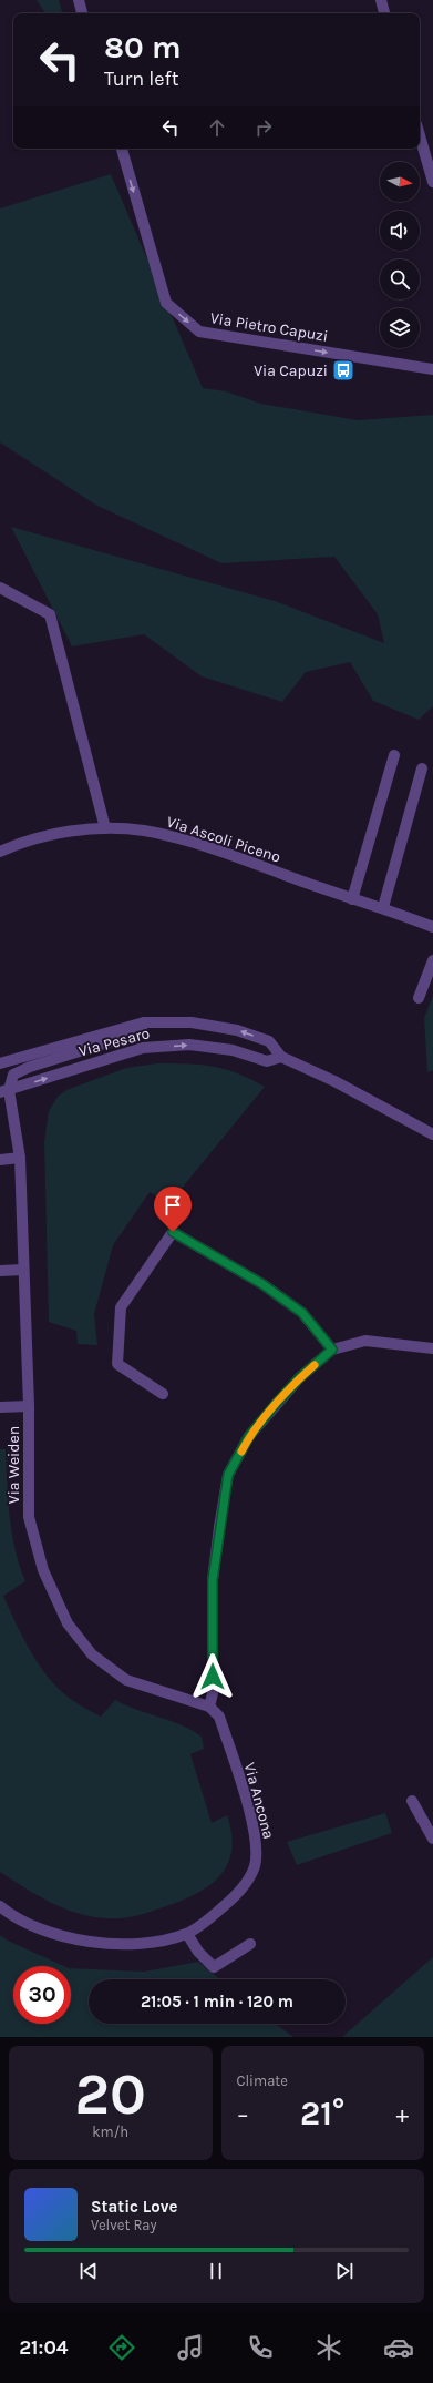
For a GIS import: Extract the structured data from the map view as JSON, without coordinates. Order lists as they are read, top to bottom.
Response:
{
  "streets": {
    "street": [
      "Via Pietro Capuzi",
      "Via Ascoli Piceno",
      "Via Pesaro",
      "Via Weiden",
      "Via Ancona"
    ]
  },
  "crossings": [
    ["Via Pesaro", "Via Weiden"],
    ["Via Weiden", "Via Ancona"]
  ],
  "one_way": ["Via Pietro Capuzi"],
  "places": {
    "bus stop": ["Via Capuzi"]
  },
  "north": "right",
  "page": {
    "turn": ["80 m", "Turn left"],
    "limit": "30",
    "trip": "21:05 · 1 min · 120 m",
    "tile": [
      ["20", "km/h"],
      "Climate"
    ],
    "heat": ["−", "21°", "+"],
    "song": ["Static Love", "Velvet Ray"],
    "tabs": "21:04"
  }
}
